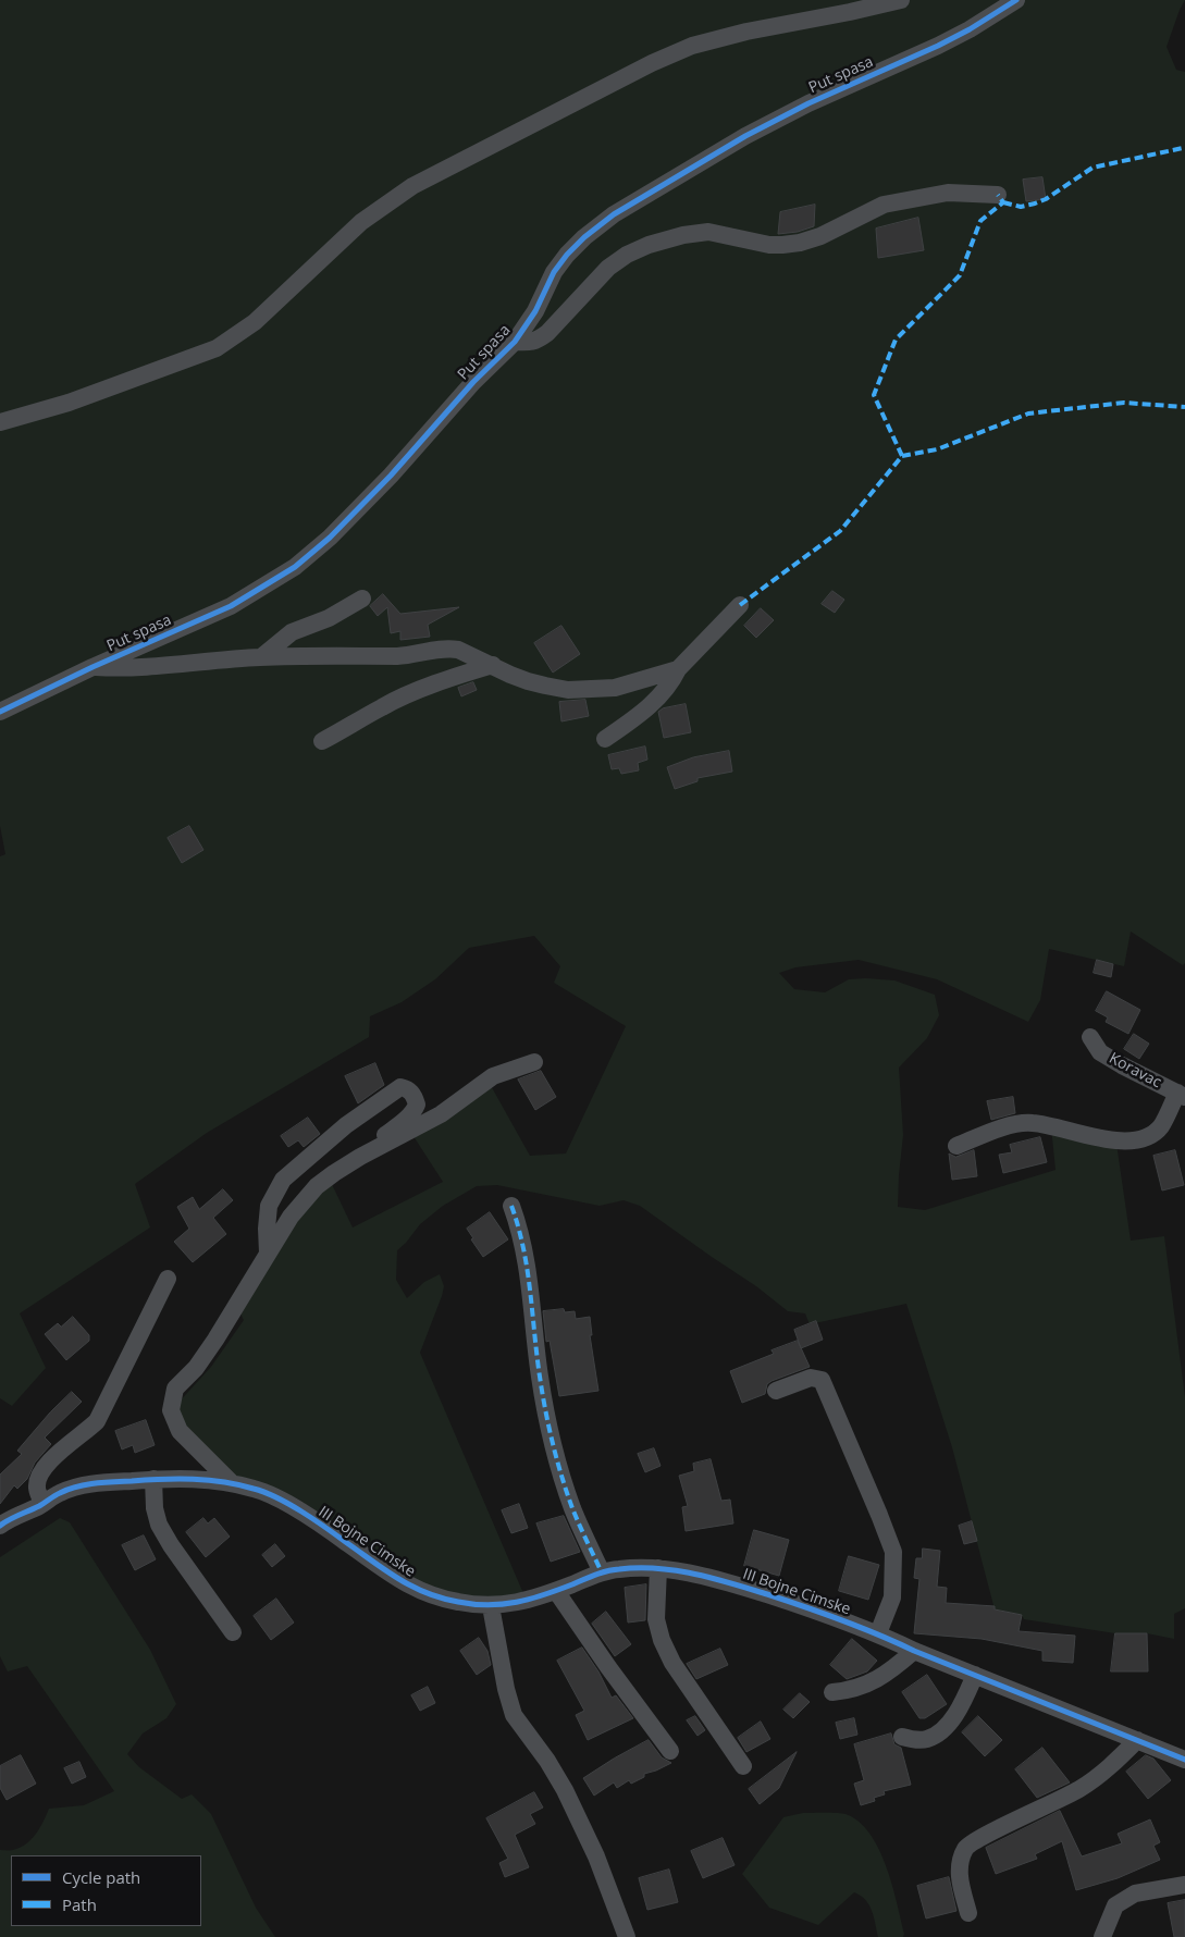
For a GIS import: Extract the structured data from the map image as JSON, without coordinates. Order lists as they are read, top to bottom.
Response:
{
  "streets": {
    "street": ["Put spasa", "Koravac", "III Bojne Cimske"]
  },
  "legend": ["Cycle path", "Path"]
}
